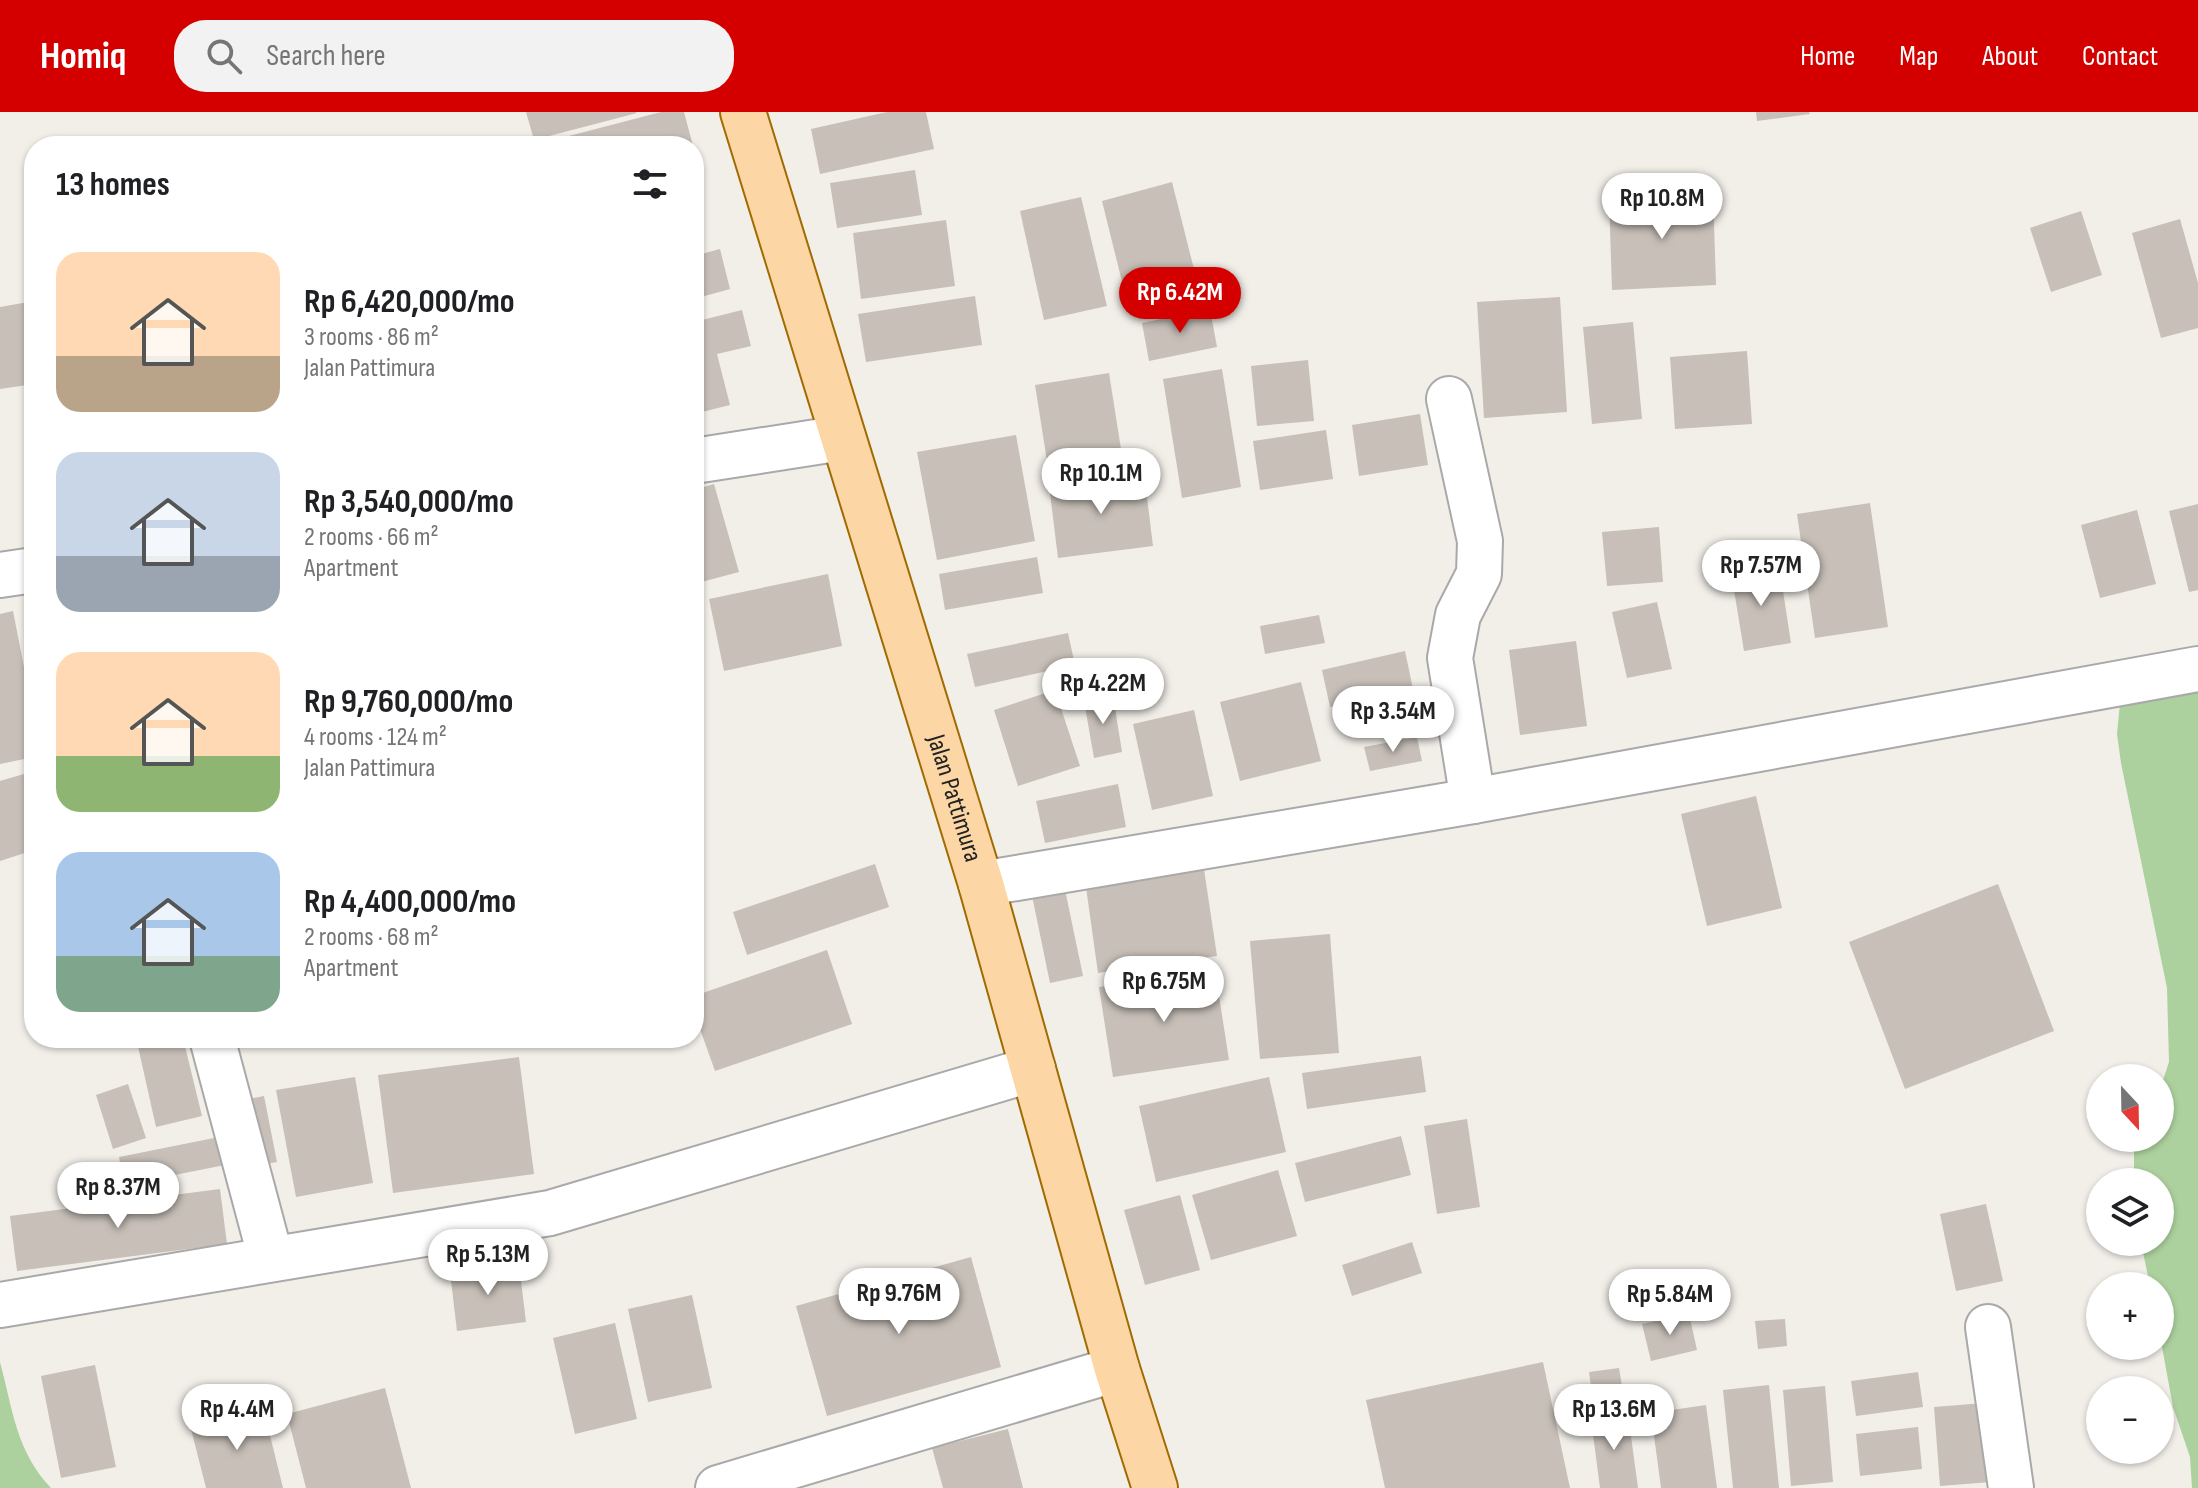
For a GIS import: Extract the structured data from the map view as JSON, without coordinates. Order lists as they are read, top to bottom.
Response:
{
  "streets": {
    "main road": ["Jalan Pattimura"]
  },
  "north": "bottom",
  "page": {
    "header": "Homiq",
    "search": "Search here",
    "nav": [
      "Home",
      "Map",
      "About",
      "Contact"
    ],
    "heading": "13 homes",
    "price": [
      "Rp 10.8M",
      "Rp 6.42M",
      "Rp 10.1M",
      "Rp 7.57M",
      "Rp 4.22M",
      "Rp 3.54M",
      "Rp 6.75M",
      "Rp 8.37M",
      "Rp 5.13M",
      "Rp 9.76M",
      "Rp 5.84M",
      "Rp 4.4M",
      "Rp 13.6M"
    ],
    "list": [
      {
        "name": "Rp 6,420,000/mo",
        "note": "3 rooms · 86 m² · Jalan Pattimura"
      },
      {
        "name": "Rp 3,540,000/mo",
        "note": "2 rooms · 66 m² · Apartment"
      },
      {
        "name": "Rp 9,760,000/mo",
        "note": "4 rooms · 124 m² · Jalan Pattimura"
      },
      {
        "name": "Rp 4,400,000/mo",
        "note": "2 rooms · 68 m² · Apartment"
      }
    ],
    "map_buttons": ["+", "−"]
  }
}
